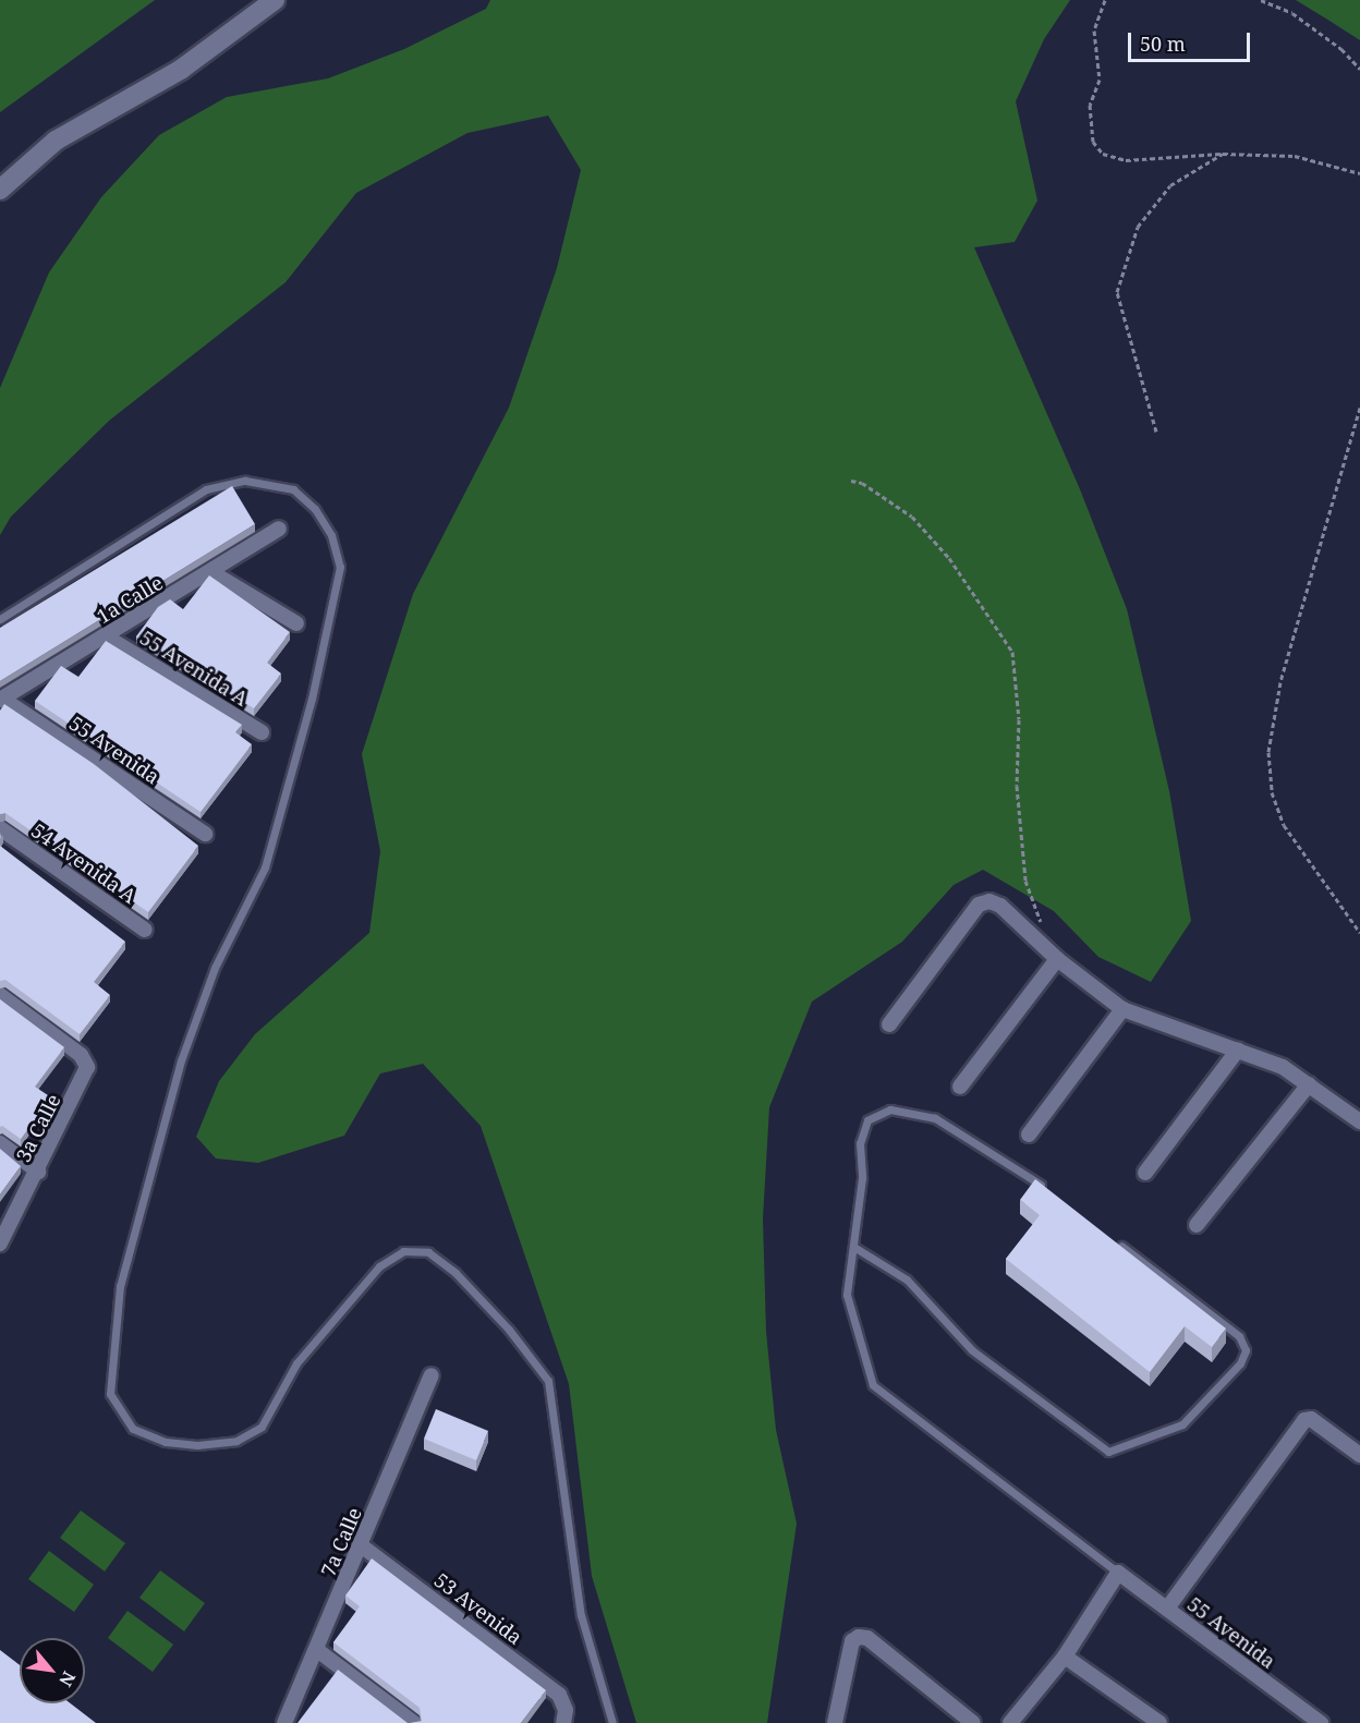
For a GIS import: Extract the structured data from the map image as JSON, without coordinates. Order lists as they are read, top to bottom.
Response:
{
  "streets": {
    "street": [
      "1a Calle",
      "55 Avenida A",
      "55 Avenida",
      "54 Avenida A",
      "3a Calle",
      "7a Calle",
      "53 Avenida"
    ]
  },
  "crossings": [
    ["1a Calle", "55 Avenida A"],
    ["1a Calle", "55 Avenida"],
    ["7a Calle", "53 Avenida"]
  ],
  "scale_bar": "50 m",
  "north": "bottom right"
}
